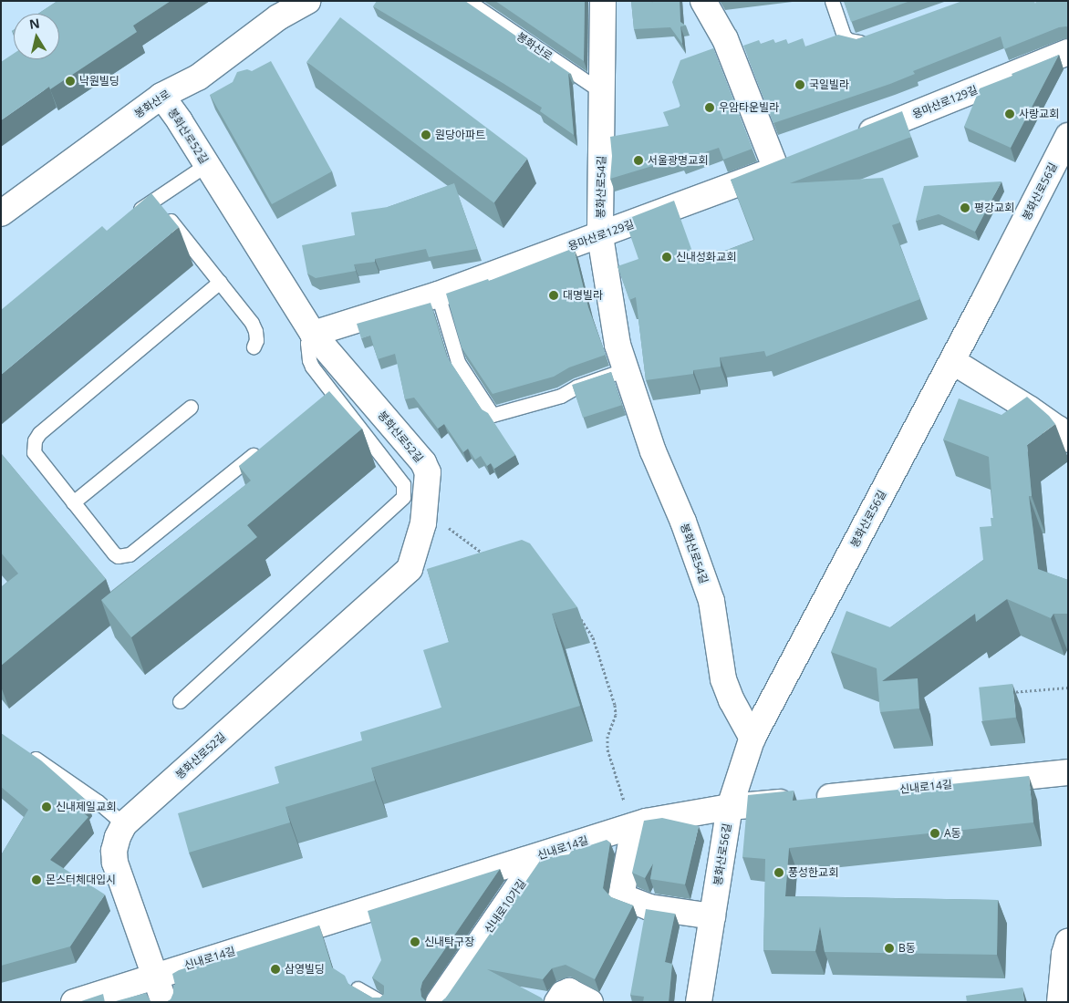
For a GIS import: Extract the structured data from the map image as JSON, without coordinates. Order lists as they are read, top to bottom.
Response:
{
  "streets": {
    "street": [
      "봉화산로",
      "용마산로129길",
      "봉화산로52길",
      "봉화산로54길",
      "봉화산로56길",
      "신내로14길",
      "신내로10가길"
    ]
  },
  "crossings": [
    ["봉화산로", "봉화산로52길"],
    ["봉화산로", "봉화산로54길"],
    ["용마산로129길", "봉화산로52길"],
    ["용마산로129길", "봉화산로54길"],
    ["봉화산로52길", "신내로14길"],
    ["봉화산로54길", "봉화산로56길"],
    ["봉화산로56길", "신내로14길"],
    ["신내로14길", "신내로10가길"]
  ],
  "places": [
    "낙원빌딩",
    "국일빌라",
    "우암타운빌라",
    "사랑교회",
    "원당아파트",
    "서울광명교회",
    "평강교회",
    "신내성화교회",
    "대명빌라",
    "신내제일교회",
    "A동",
    "풍성한교회",
    "몬스터체대입시",
    "신내탁구장",
    "B동",
    "삼영빌딩"
  ],
  "north": "top"
}
